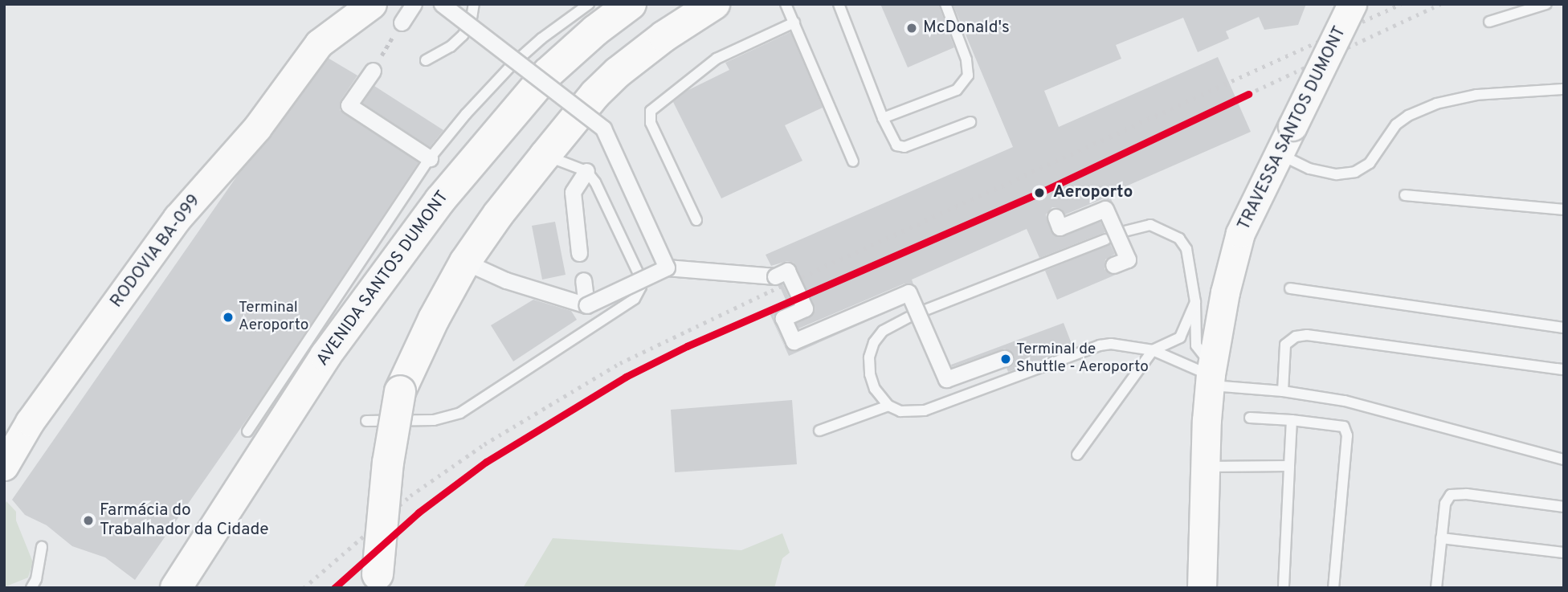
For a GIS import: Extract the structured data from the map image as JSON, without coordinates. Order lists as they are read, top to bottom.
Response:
{
  "streets": {
    "highway": ["AVENIDA SANTOS DUMONT"],
    "main road": ["TRAVESSA SANTOS DUMONT", "RODOVIA BA-099"]
  },
  "places": [
    "McDonald's",
    "Aeroporto",
    "Terminal Aeroporto",
    "Terminal de Shuttle - Aeroporto",
    "Farmácia do Trabalhador da Cidade"
  ]
}
